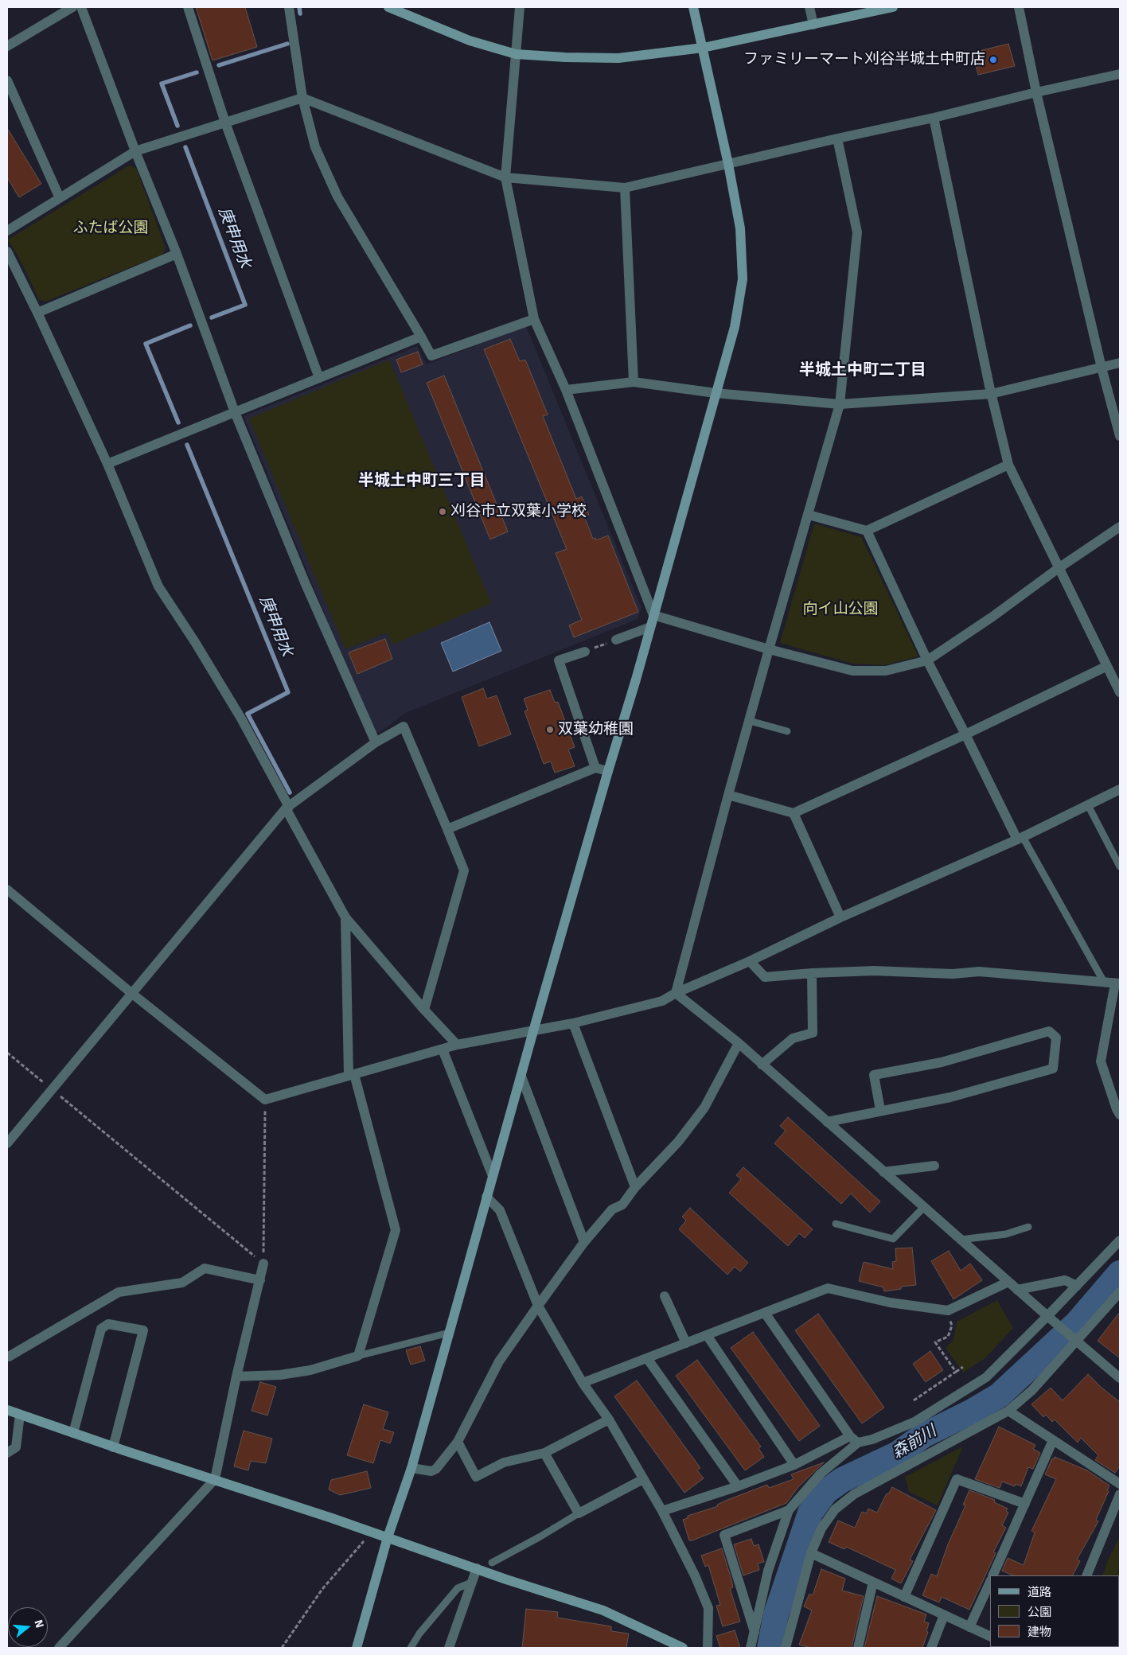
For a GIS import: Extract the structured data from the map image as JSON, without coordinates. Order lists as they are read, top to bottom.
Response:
{
  "districts": ["半城土中町二丁目", "半城土中町三丁目"],
  "water": ["庚申用水", "森前川"],
  "parks": ["ふたば公園", "向イ山公園"],
  "places": ["ファミリーマート刈谷半城土中町店", "刈谷市立双葉小学校", "双葉幼稚園"],
  "legend": ["道路", "公園", "建物"],
  "north": "right"
}
